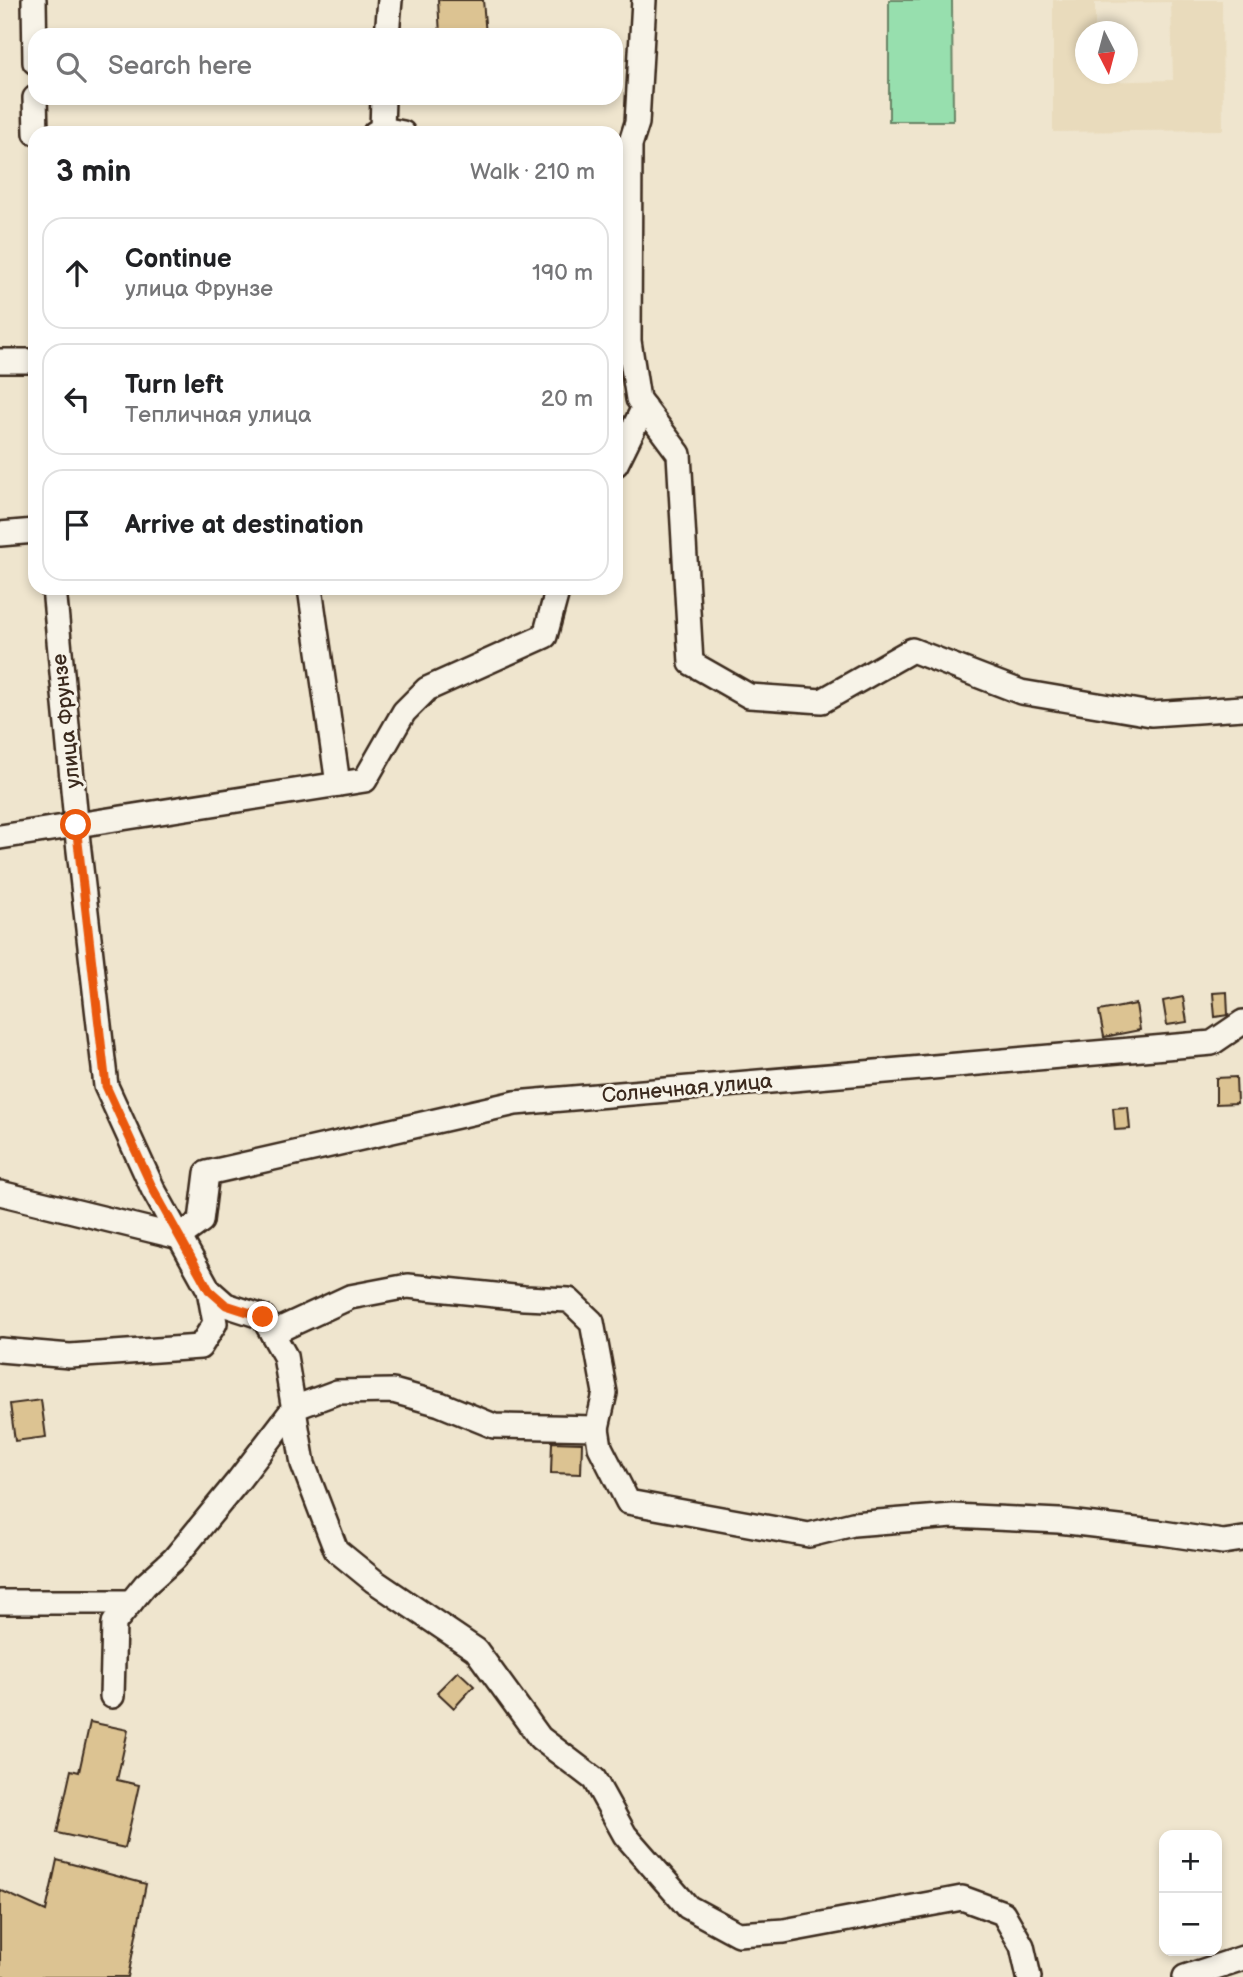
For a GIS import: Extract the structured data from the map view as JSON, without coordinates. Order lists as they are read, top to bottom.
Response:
{
  "streets": {
    "street": ["улица Фрунзе", "Солнечная улица"]
  },
  "crossings": [
    ["улица Фрунзе", "Солнечная улица"]
  ],
  "north": "bottom",
  "page": {
    "search": "Search here",
    "heading": ["3 min", "Walk · 210 m"],
    "list": [
      ["Continue", "улица Фрунзе", "190 m"],
      ["Turn left", "Тепличная улица", "20 m"],
      "Arrive at destination"
    ],
    "map_buttons": ["+", "−"]
  }
}
